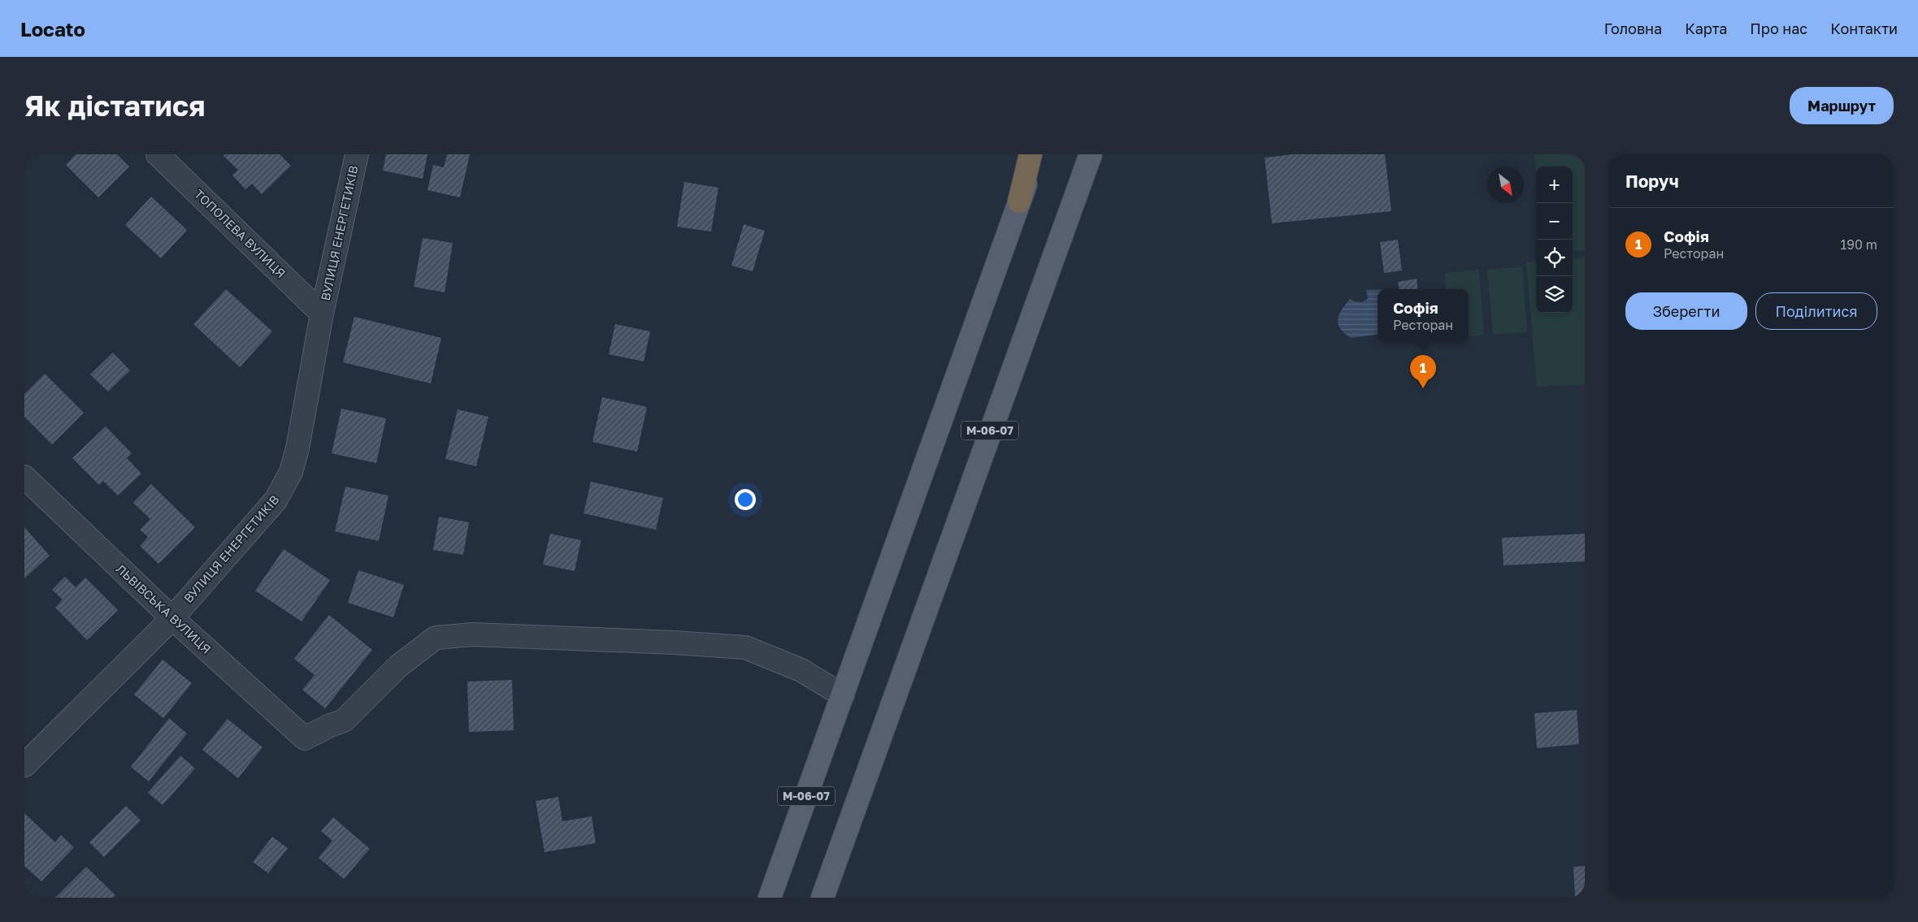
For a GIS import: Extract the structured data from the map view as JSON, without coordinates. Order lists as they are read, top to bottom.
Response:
{
  "streets": {
    "main road": ["М-06-07"],
    "street": ["ВУЛИЦЯ ЕНЕРГЕТИКІВ", "ТОПОЛЕВА ВУЛИЦЯ", "ЛЬВІВСЬКА ВУЛИЦЯ"]
  },
  "crossings": [
    ["ВУЛИЦЯ ЕНЕРГЕТИКІВ", "ТОПОЛЕВА ВУЛИЦЯ"],
    ["ВУЛИЦЯ ЕНЕРГЕТИКІВ", "ЛЬВІВСЬКА ВУЛИЦЯ"],
    ["М-06-07", "ЛЬВІВСЬКА ВУЛИЦЯ"]
  ],
  "north": "bottom right",
  "page": {
    "header": "Locato",
    "nav": [
      "Головна",
      "Карта",
      "Про нас",
      "Контакти"
    ],
    "buttons": [
      "Маршрут",
      ["Зберегти", "Поділитися"]
    ],
    "title": "Як дістатися",
    "heading": "Поруч",
    "map_buttons": ["+", "−"],
    "list": [
      {
        "mark": "1",
        "name": "Софія",
        "note": "Ресторан",
        "value": "190 m"
      }
    ],
    "popup": ["Софія", "Ресторан"],
    "pins": "1"
  }
}
